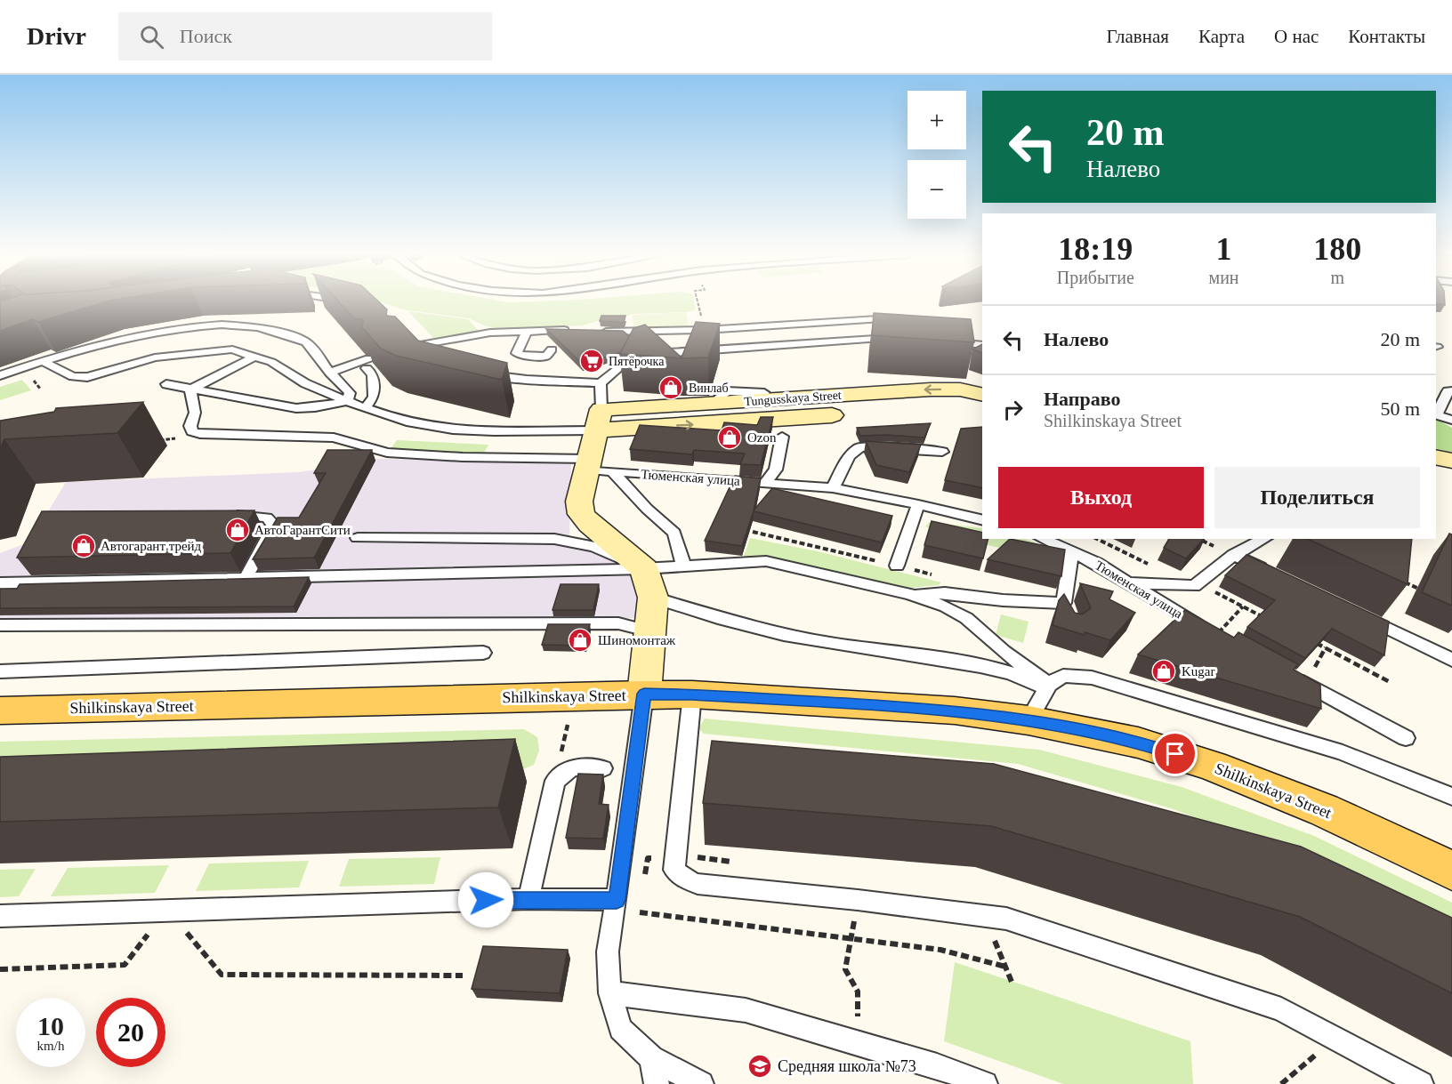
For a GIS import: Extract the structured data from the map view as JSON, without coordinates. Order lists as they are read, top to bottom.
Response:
{
  "streets": {
    "main road": ["Tungusskaya Street", "Shilkinskaya Street"],
    "lane": ["Тюменская улица"]
  },
  "places": {
    "supermarket": ["Пятёрочка"],
    "shop": [
      "Винлаб",
      "Ozon",
      "АвтоГарантСити",
      "Автогарант трейд",
      "Шиномонтаж",
      "Kugar"
    ],
    "school or university": ["Средняя школа №73"]
  },
  "page": {
    "header": "Drivr",
    "search": "Поиск",
    "nav": [
      "Главная",
      "Карта",
      "О нас",
      "Контакты"
    ],
    "map_buttons": ["+", "−"],
    "turn": ["20 m", "Налево"],
    "eta": [
      "18:19",
      "Прибытие",
      "1",
      "мин",
      "180",
      "m"
    ],
    "list": [
      {
        "name": "Налево",
        "value": "20 m"
      },
      {
        "name": "Направо",
        "note": "Shilkinskaya Street",
        "value": "50 m"
      }
    ],
    "buttons": ["Выход", "Поделиться"],
    "speed": "10 km/h",
    "limit": "20"
  }
}
